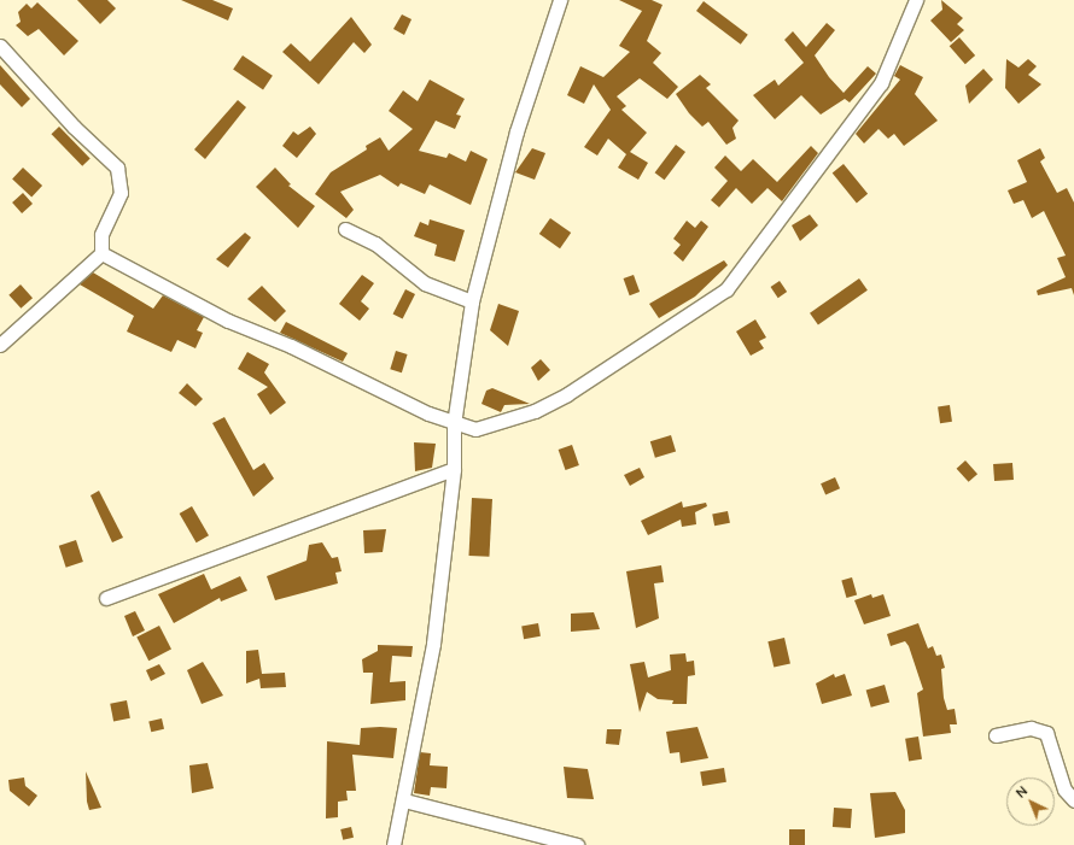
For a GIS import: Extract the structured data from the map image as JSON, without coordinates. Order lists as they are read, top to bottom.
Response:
{
  "north": "top left"
}
